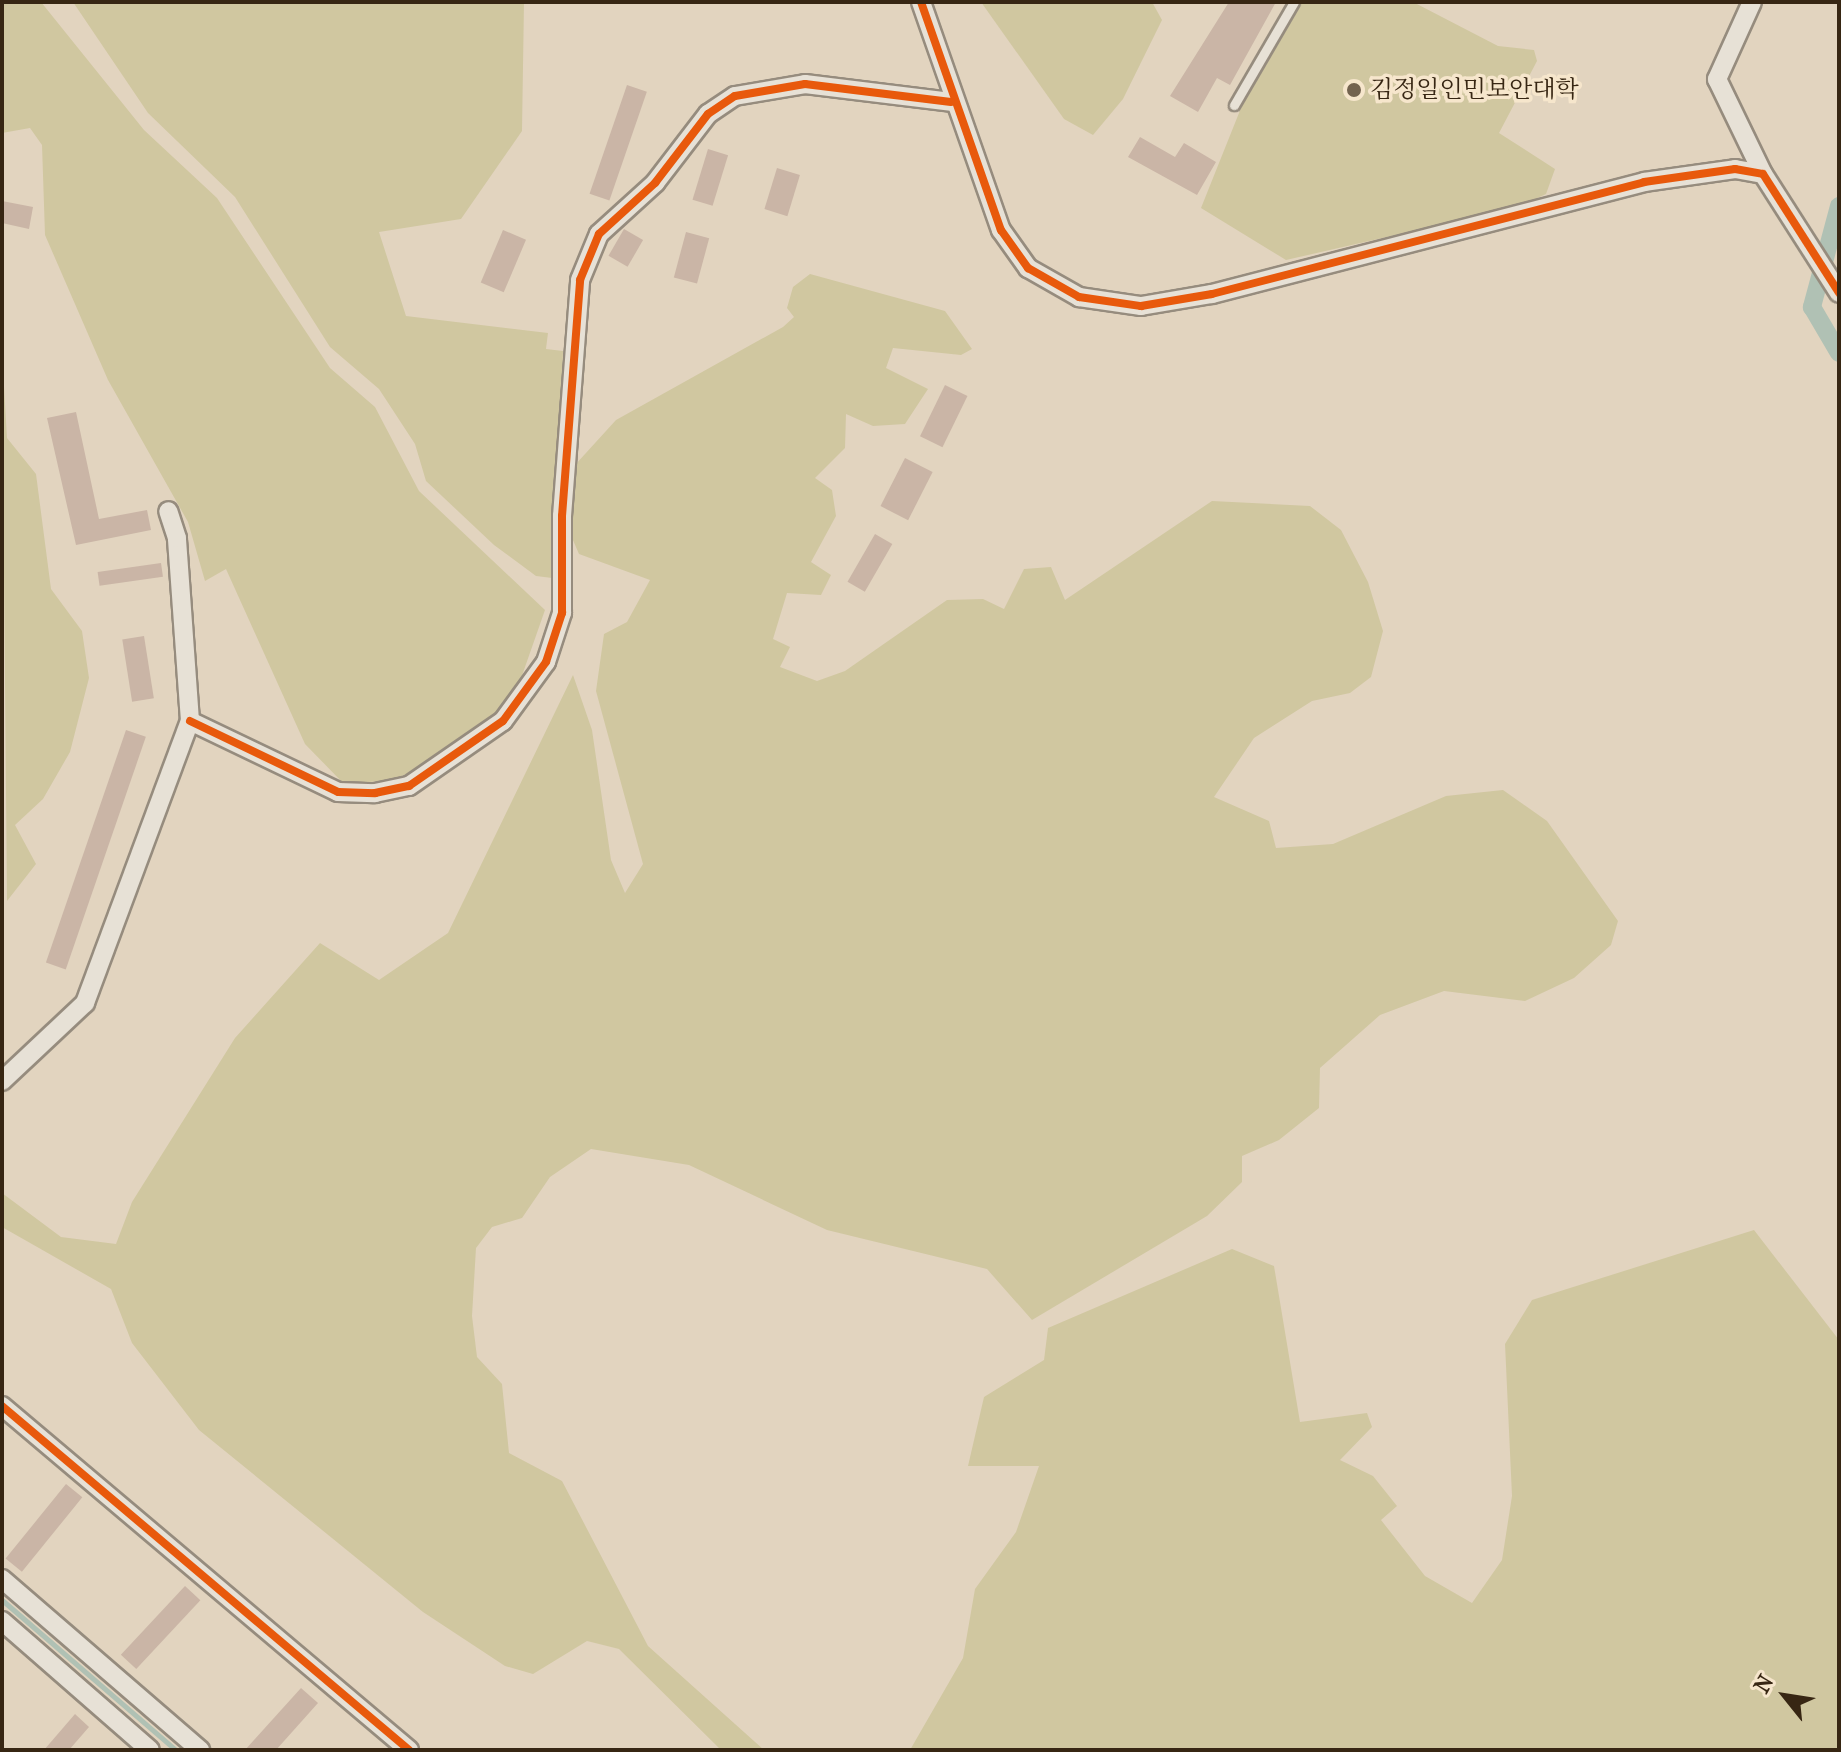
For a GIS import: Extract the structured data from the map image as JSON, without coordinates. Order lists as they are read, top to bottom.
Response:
{
  "places": ["김정일인민보안대학"],
  "north": "top left"
}
